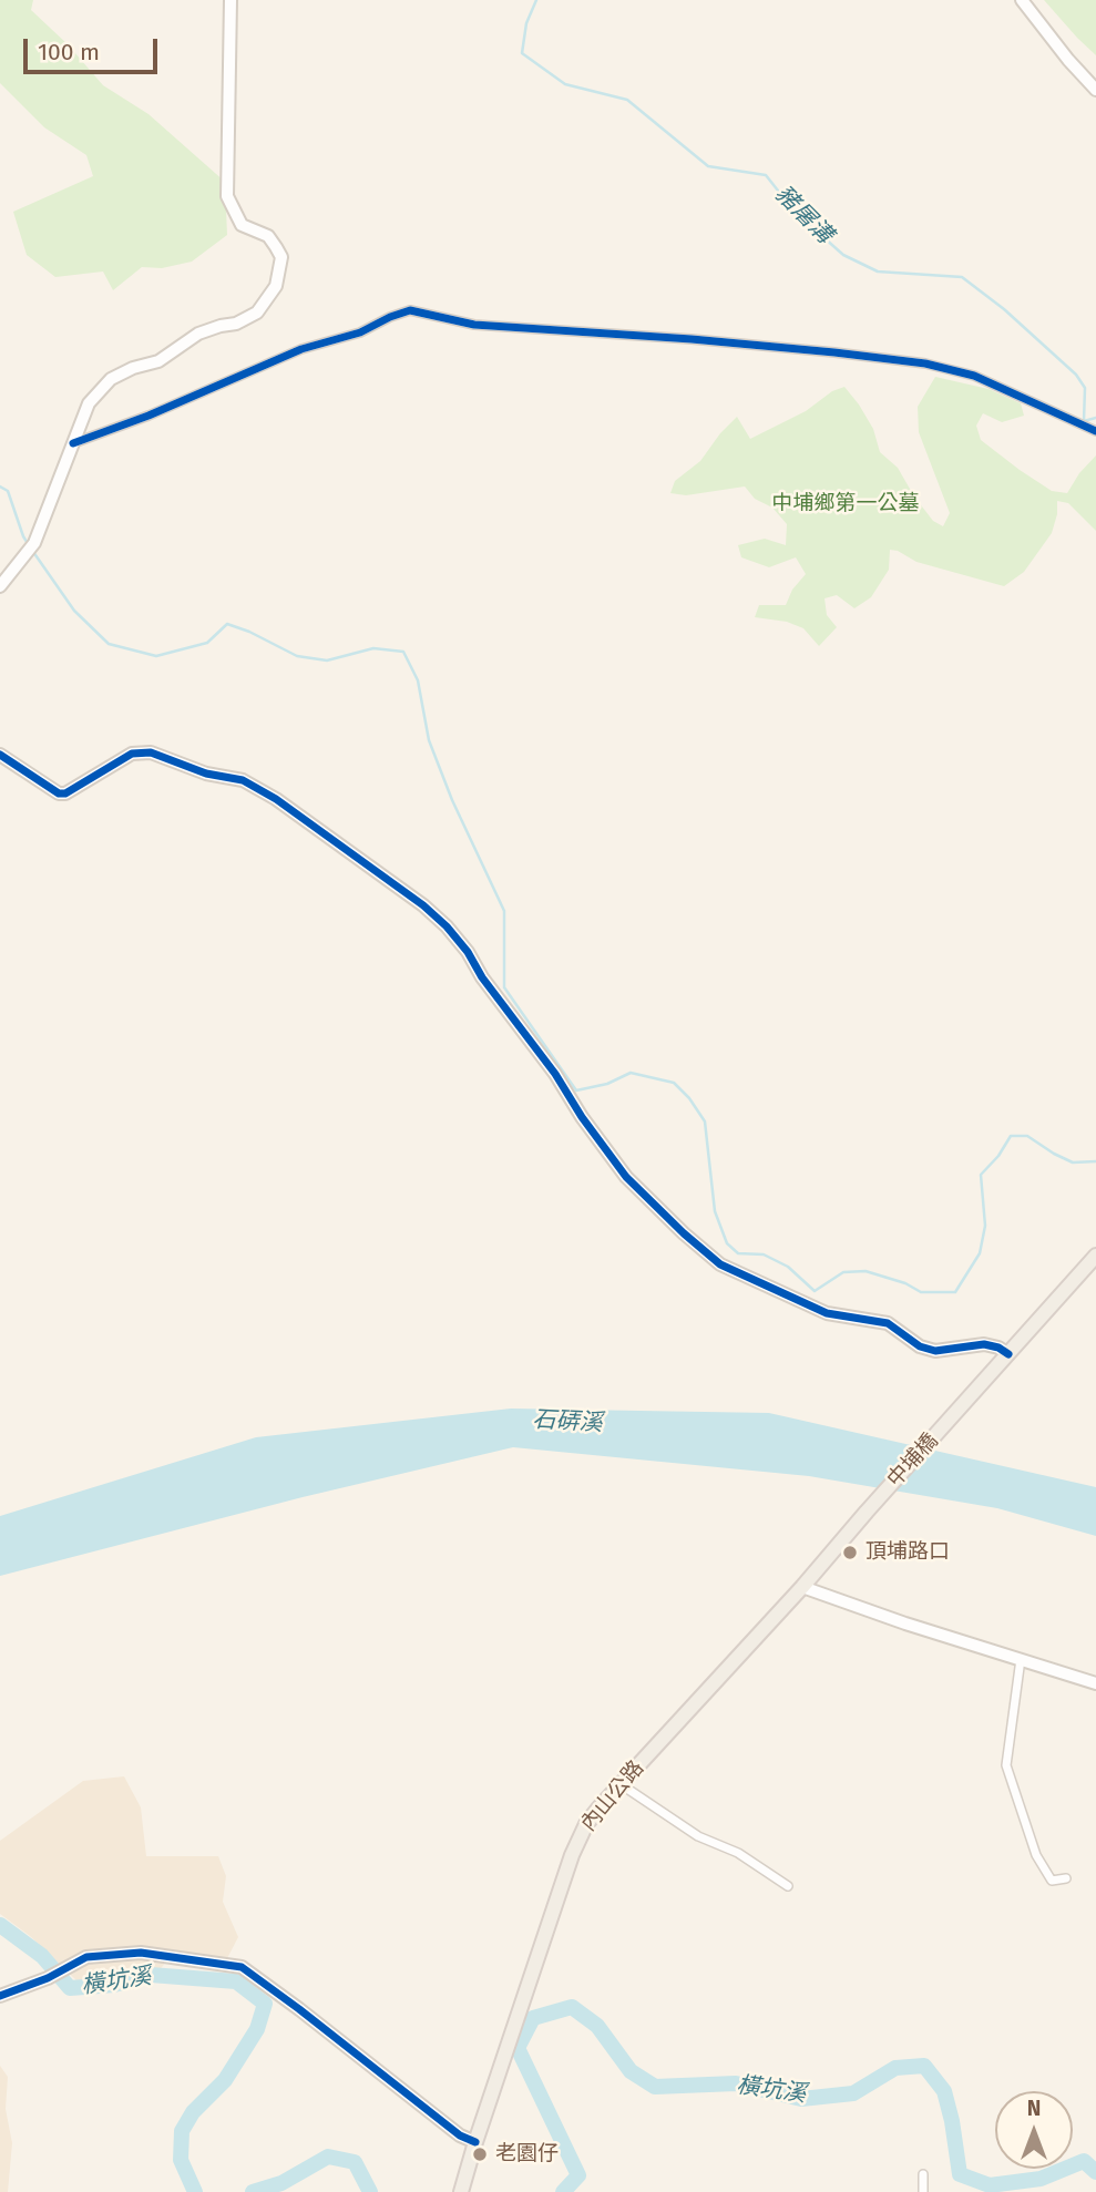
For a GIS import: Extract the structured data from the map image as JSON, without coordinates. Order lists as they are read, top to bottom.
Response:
{
  "streets": {
    "main road": ["中埔橋", "內山公路"]
  },
  "crossings": [
    ["中埔橋", "內山公路"]
  ],
  "water": ["豬屠溝", "石硦溪", "橫坑溪"],
  "parks": ["中埔鄉第一公墓"],
  "places": ["頂埔路口", "老園仔"],
  "scale_bar": "100 m",
  "north": "top"
}
